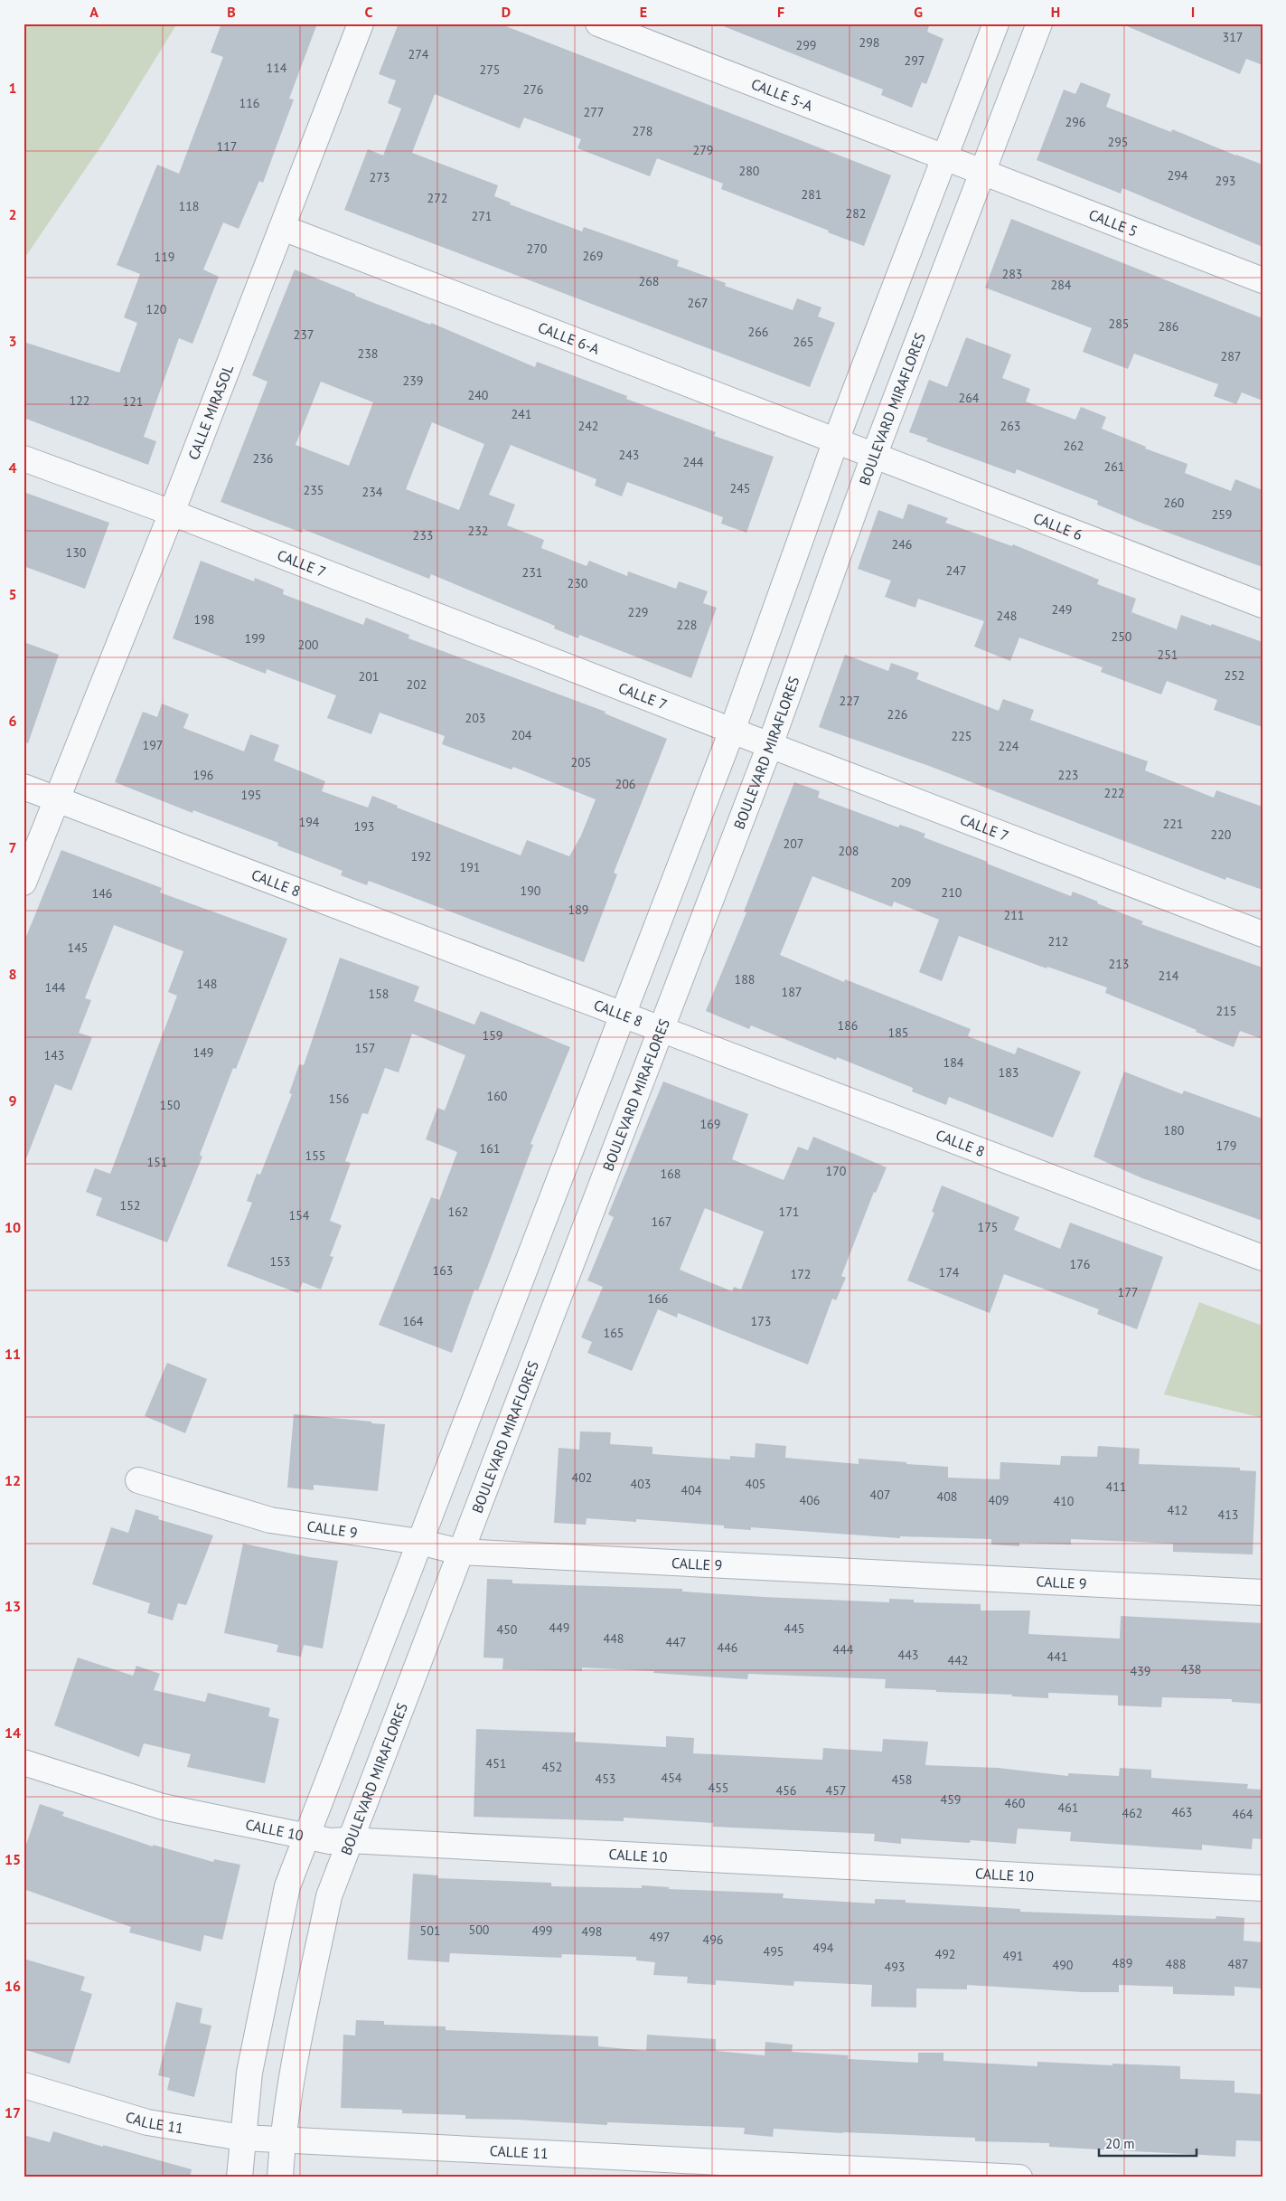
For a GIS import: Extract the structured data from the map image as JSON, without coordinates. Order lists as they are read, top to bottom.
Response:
{
  "streets": {
    "street": [
      "CALLE 5-A",
      "CALLE 5",
      "CALLE 6-A",
      "BOULEVARD MIRAFLORES",
      "CALLE MIRASOL",
      "CALLE 6",
      "CALLE 7",
      "CALLE 8",
      "CALLE 9",
      "CALLE 10",
      "CALLE 11"
    ]
  },
  "crossings": [
    ["CALLE 5-A", "CALLE 5"],
    ["CALLE 5-A", "BOULEVARD MIRAFLORES"],
    ["CALLE 5", "BOULEVARD MIRAFLORES"],
    ["CALLE 6-A", "BOULEVARD MIRAFLORES"],
    ["CALLE 6-A", "CALLE MIRASOL"],
    ["CALLE 6-A", "CALLE 6"],
    ["BOULEVARD MIRAFLORES", "CALLE 6"],
    ["BOULEVARD MIRAFLORES", "CALLE 7"],
    ["BOULEVARD MIRAFLORES", "CALLE 8"],
    ["BOULEVARD MIRAFLORES", "CALLE 9"],
    ["BOULEVARD MIRAFLORES", "CALLE 10"],
    ["BOULEVARD MIRAFLORES", "CALLE 11"],
    ["CALLE MIRASOL", "CALLE 7"],
    ["CALLE MIRASOL", "CALLE 8"]
  ],
  "house_numbers": [
    "317",
    "298",
    "299",
    "274",
    "297",
    "114",
    "275",
    "276",
    "116",
    "277",
    "296",
    "278",
    "295",
    "117",
    "279",
    "280",
    "294",
    "273",
    "293",
    "281",
    "272",
    "118",
    "282",
    "271",
    "270",
    "269",
    "119",
    "283",
    "268",
    "284",
    "267",
    "120",
    "285",
    "286",
    "266",
    "237",
    "265",
    "238",
    "287",
    "239",
    "240",
    "264",
    "122",
    "121",
    "241",
    "242",
    "263",
    "262",
    "243",
    "236",
    "244",
    "261",
    "245",
    "235",
    "234",
    "260",
    "259",
    "232",
    "233",
    "246",
    "130",
    "247",
    "231",
    "230",
    "249",
    "229",
    "248",
    "198",
    "228",
    "250",
    "199",
    "200",
    "251",
    "252",
    "201",
    "202",
    "227",
    "226",
    "203",
    "204",
    "225",
    "197",
    "224",
    "205",
    "196",
    "223",
    "206",
    "222",
    "195",
    "194",
    "221",
    "193",
    "220",
    "207",
    "208",
    "192",
    "191",
    "209",
    "190",
    "210",
    "146",
    "189",
    "211",
    "212",
    "145",
    "213",
    "214",
    "188",
    "148",
    "144",
    "187",
    "158",
    "215",
    "186",
    "185",
    "159",
    "157",
    "149",
    "143",
    "184",
    "183",
    "160",
    "156",
    "150",
    "169",
    "180",
    "179",
    "161",
    "155",
    "151",
    "170",
    "168",
    "152",
    "162",
    "171",
    "154",
    "167",
    "175",
    "153",
    "176",
    "163",
    "174",
    "172",
    "177",
    "166",
    "164",
    "173",
    "165",
    "402",
    "403",
    "405",
    "411",
    "404",
    "407",
    "408",
    "406",
    "409",
    "410",
    "412",
    "413",
    "449",
    "445",
    "450",
    "448",
    "447",
    "446",
    "444",
    "443",
    "441",
    "442",
    "438",
    "439",
    "451",
    "452",
    "454",
    "453",
    "458",
    "455",
    "456",
    "457",
    "459",
    "460",
    "461",
    "463",
    "462",
    "464",
    "500",
    "501",
    "499",
    "498",
    "497",
    "496",
    "494",
    "495",
    "492",
    "491",
    "489",
    "488",
    "487",
    "490",
    "493"
  ],
  "scale_bar": "20 m",
  "grid": {
    "columns": [
      "A",
      "B",
      "C",
      "D",
      "E",
      "F",
      "G",
      "H",
      "I"
    ],
    "rows": [
      "1",
      "2",
      "3",
      "4",
      "5",
      "6",
      "7",
      "8",
      "9",
      "10",
      "11",
      "12",
      "13",
      "14",
      "15",
      "16",
      "17"
    ]
  }
}
